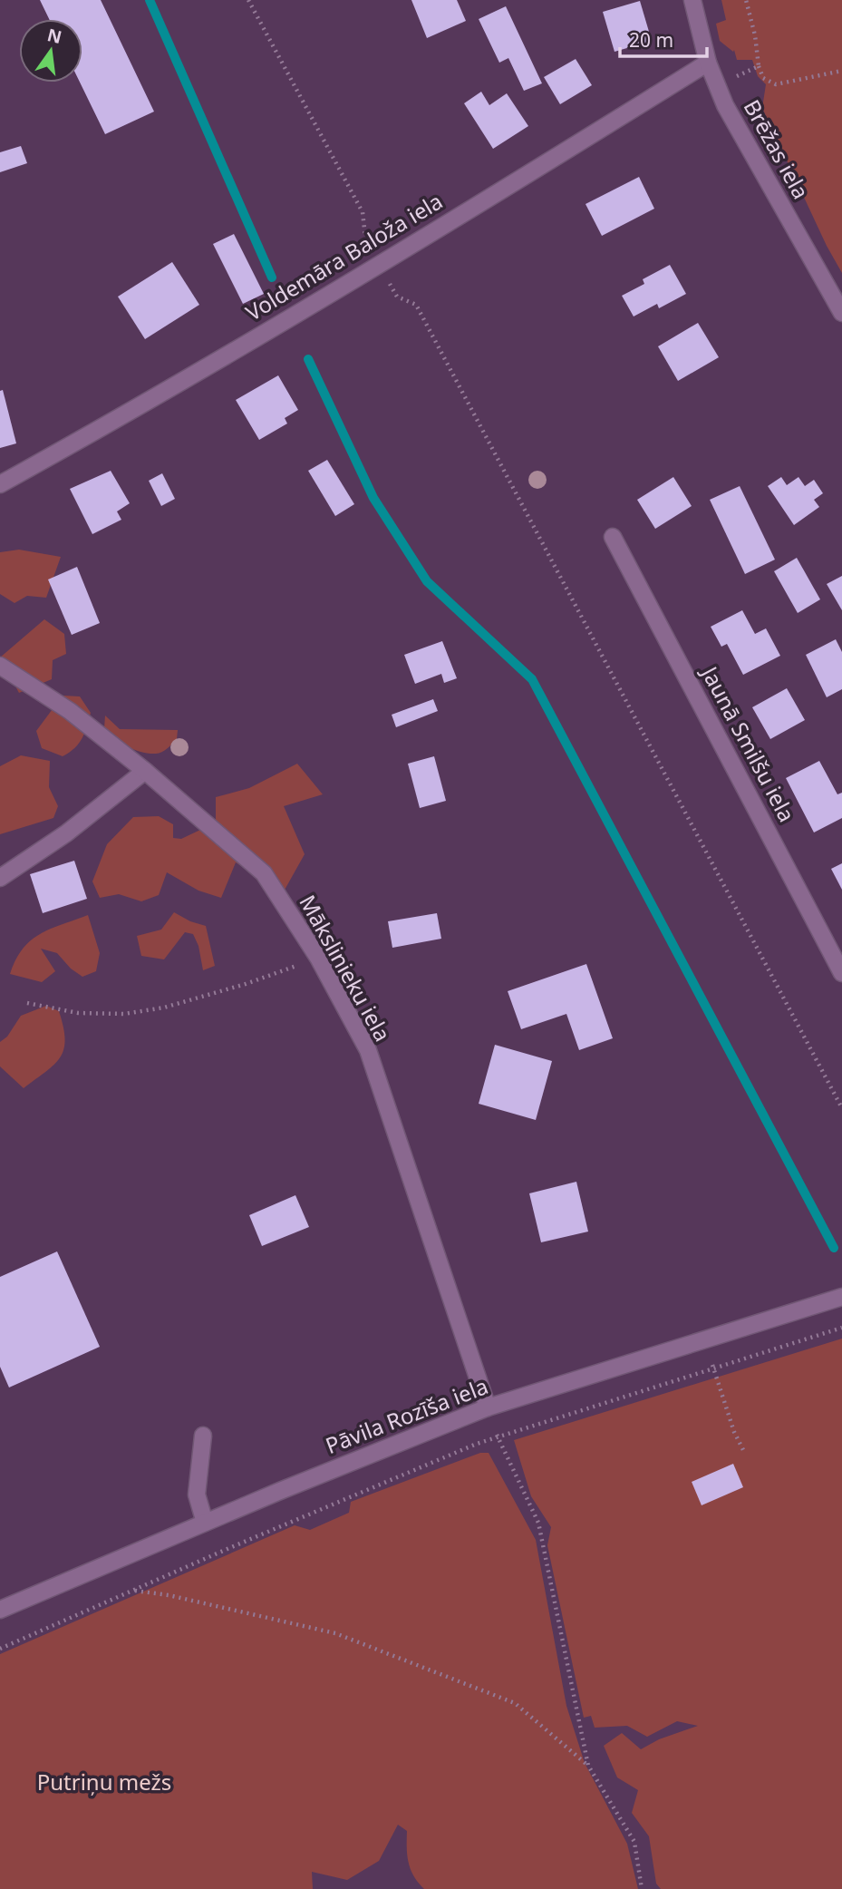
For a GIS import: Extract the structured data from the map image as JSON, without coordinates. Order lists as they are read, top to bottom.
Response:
{
  "streets": {
    "street": [
      "Brēžas iela",
      "Voldemāra Baloža iela",
      "Jaunā Smilšu iela",
      "Mākslinieku iela",
      "Pāvila Rozīša iela"
    ]
  },
  "crossings": [
    ["Brēžas iela", "Voldemāra Baloža iela"],
    ["Mākslinieku iela", "Pāvila Rozīša iela"]
  ],
  "parks": ["Putriņu mežs"],
  "scale_bar": "20 m",
  "north": "top"
}
